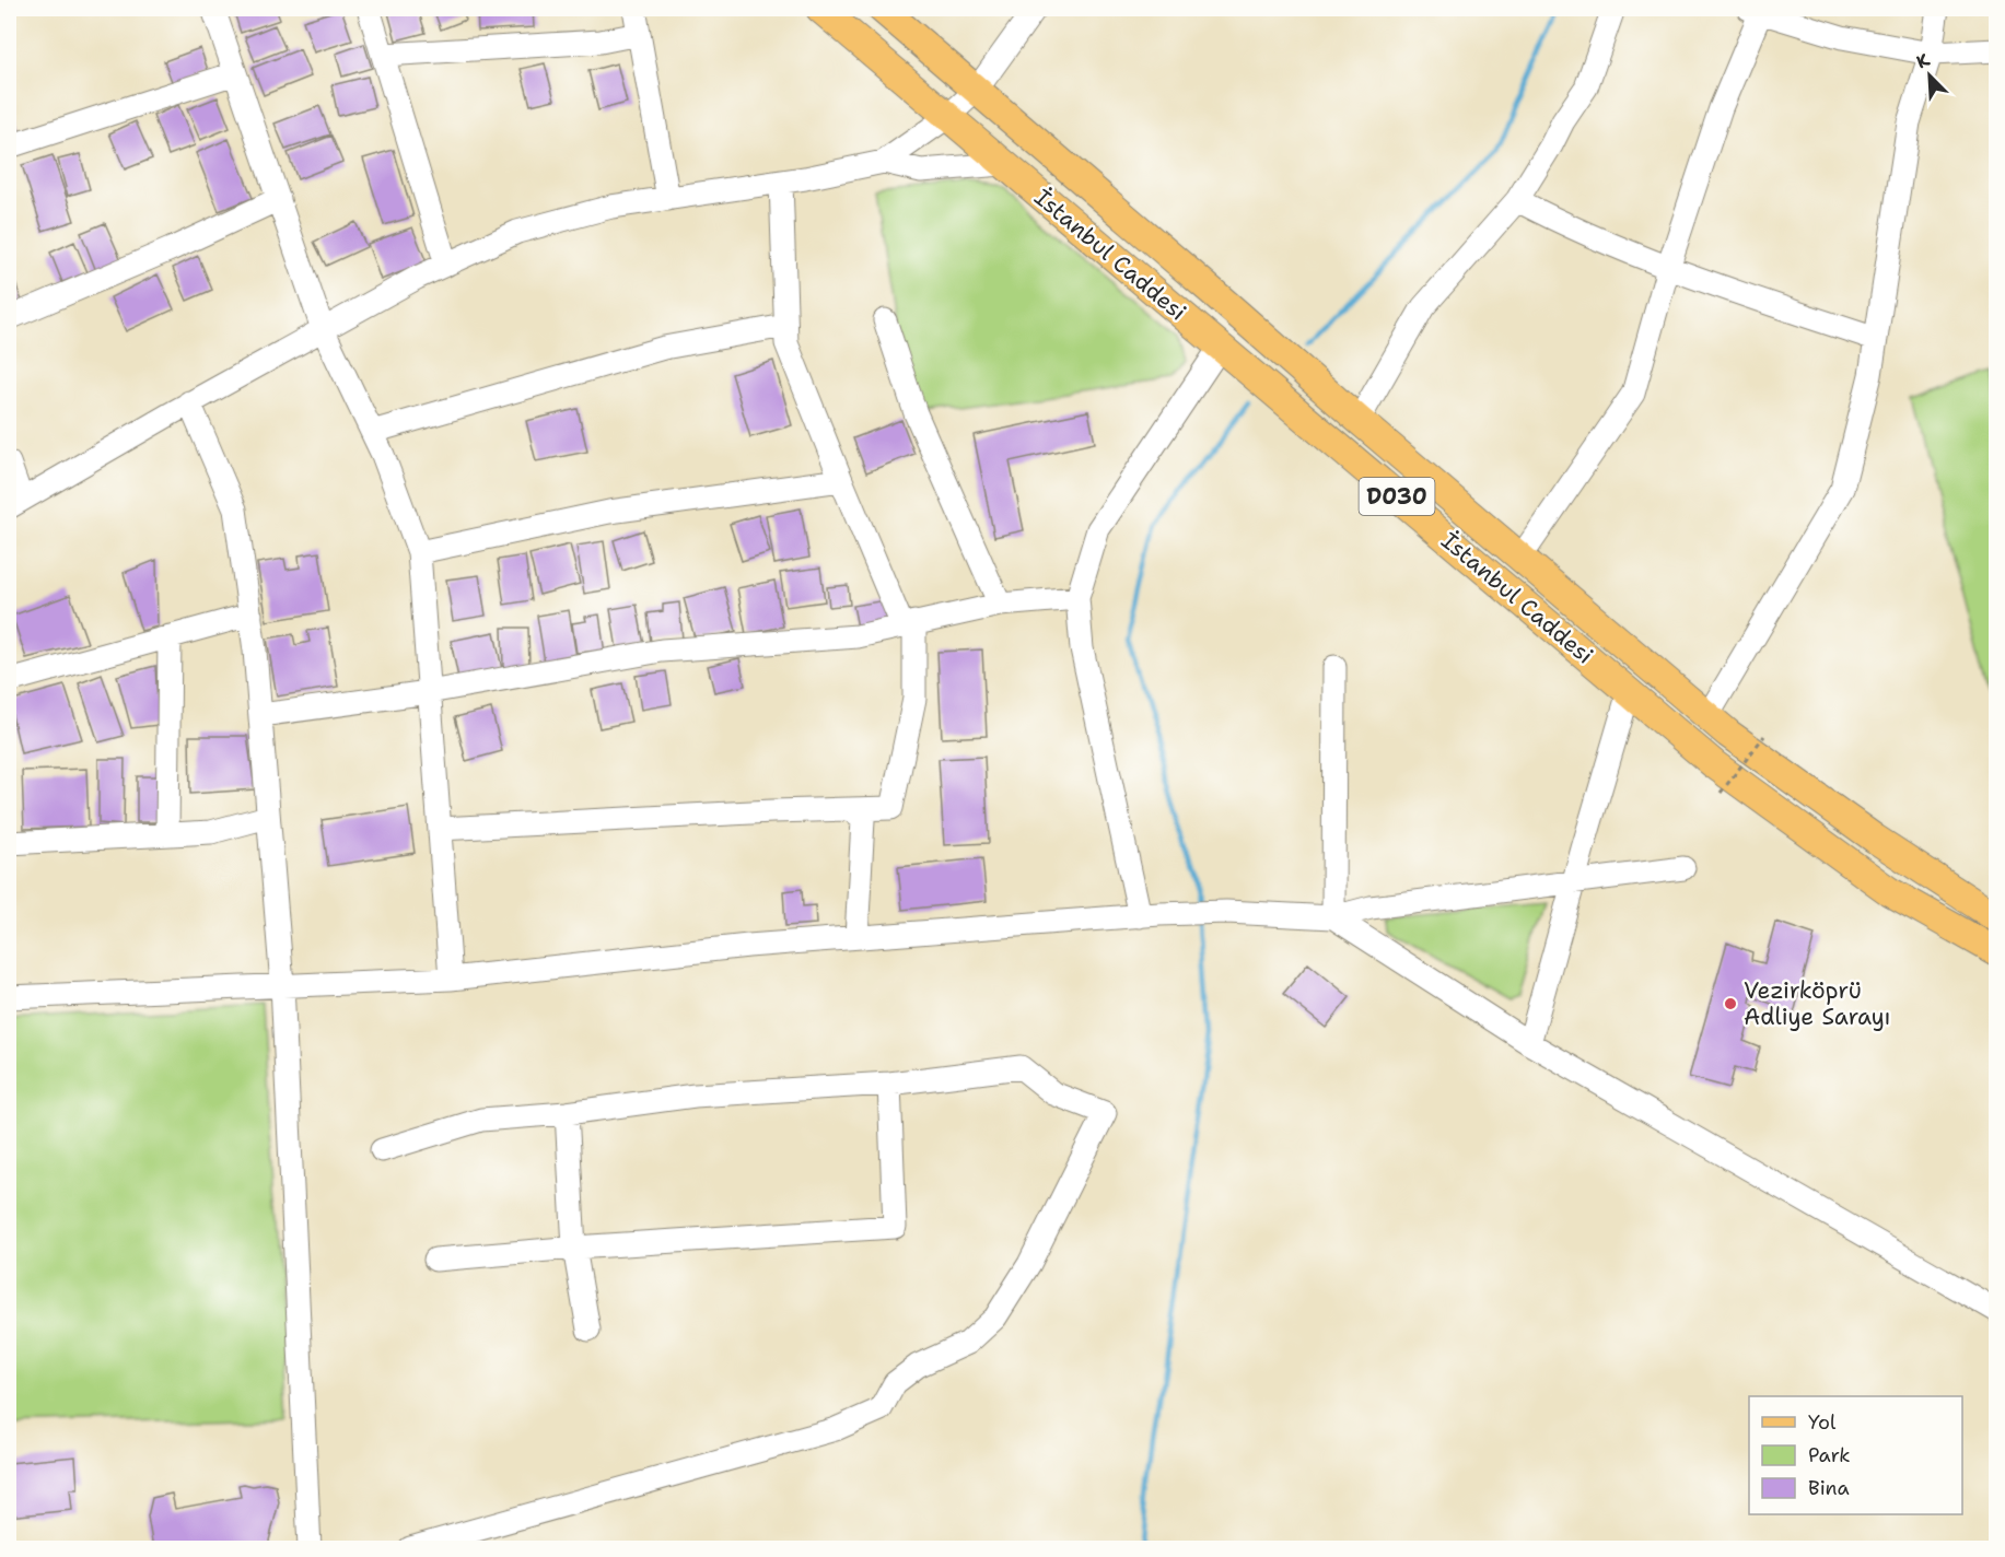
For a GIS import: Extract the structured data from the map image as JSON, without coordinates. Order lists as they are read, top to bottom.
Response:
{
  "streets": {
    "main road": ["İstanbul Caddesi", "D030"]
  },
  "places": ["Vezirköprü Adliye Sarayı"],
  "legend": ["Yol", "Park", "Bina"],
  "north": "top left"
}
